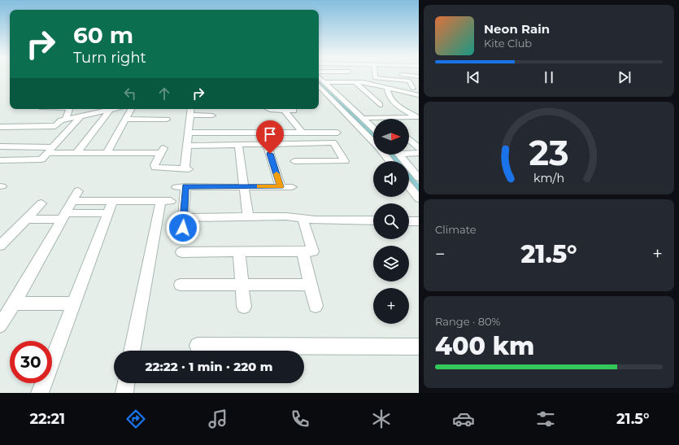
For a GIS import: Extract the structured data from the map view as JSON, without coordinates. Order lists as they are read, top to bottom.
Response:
{
  "north": "right",
  "page": {
    "turn": ["60 m", "Turn right"],
    "song": ["Neon Rain", "Kite Club"],
    "map_buttons": "+",
    "tile": [
      "Climate",
      ["Range · 80%", "400 km"]
    ],
    "heat": ["−", "21.5°", "+"],
    "limit": "30",
    "trip": "22:22 · 1 min · 220 m",
    "tabs": ["22:21", "21.5°"],
    "gauge": ["23", "km/h"]
  }
}
